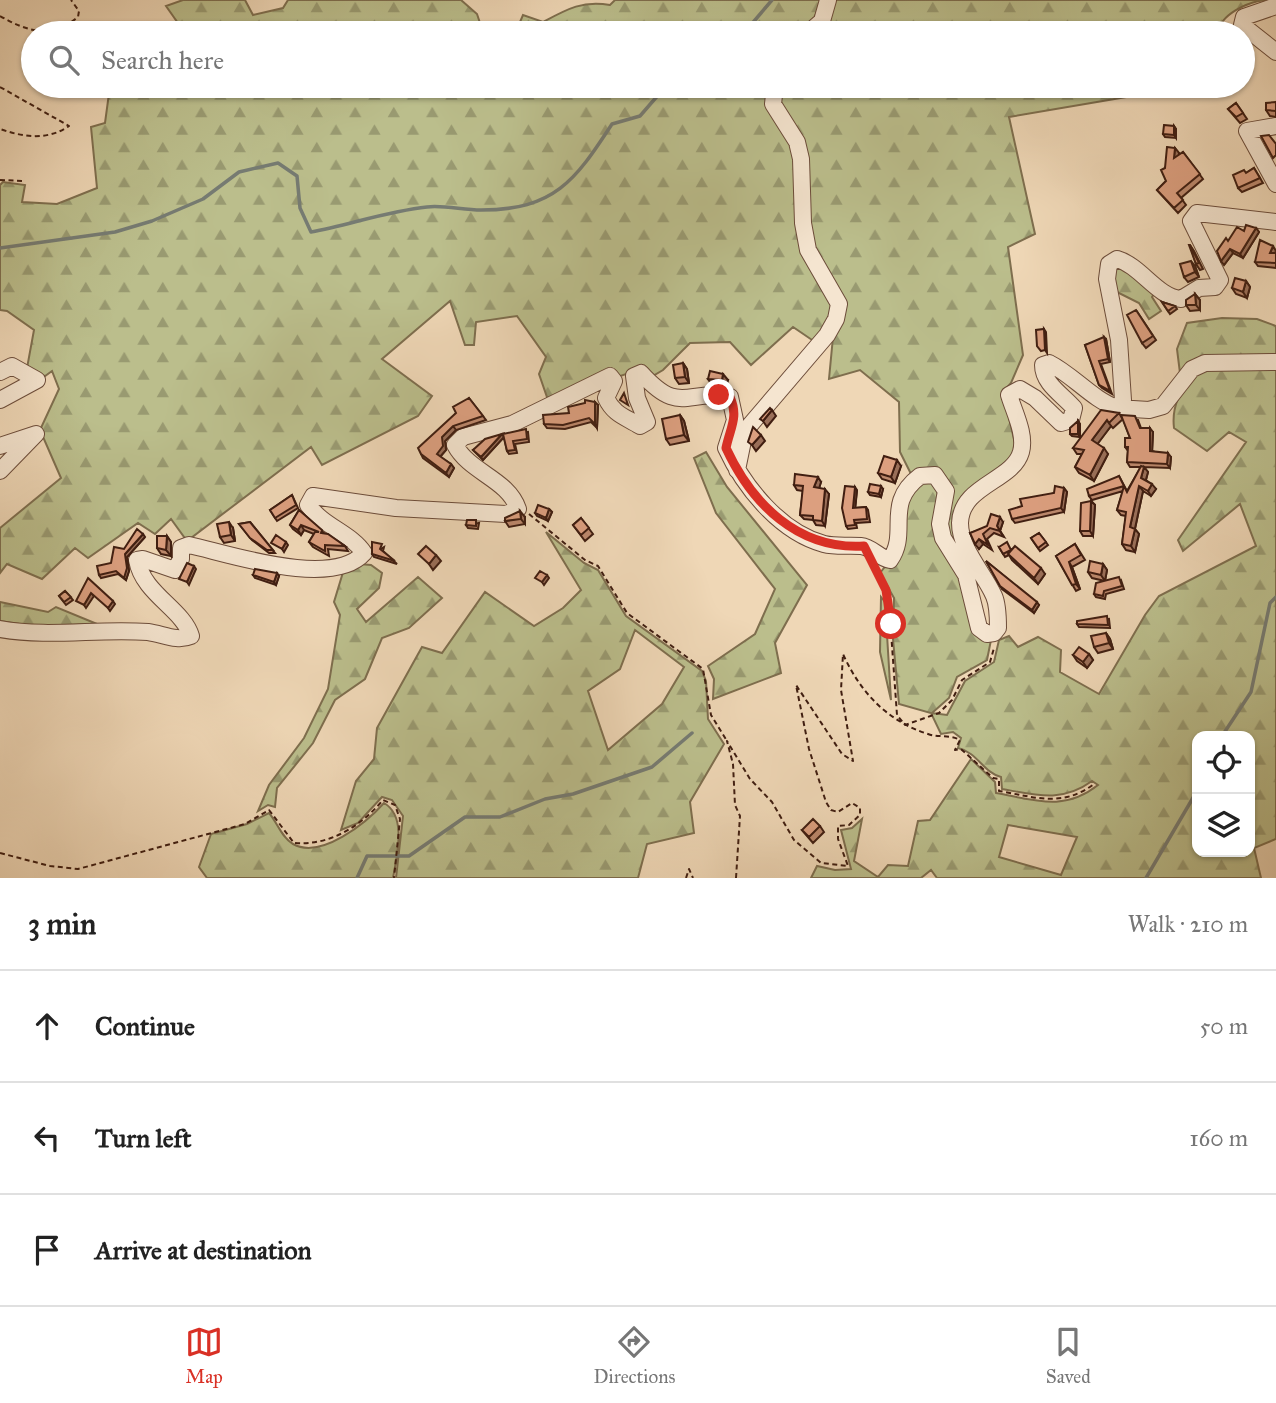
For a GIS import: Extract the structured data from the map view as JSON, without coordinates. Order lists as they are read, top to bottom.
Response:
{
  "page": {
    "search": "Search here",
    "heading": ["3 min", "Walk · 210 m"],
    "list": [
      ["Continue", "50 m"],
      ["Turn left", "160 m"],
      "Arrive at destination"
    ],
    "nav": ["Map", "Directions", "Saved"]
  }
}
